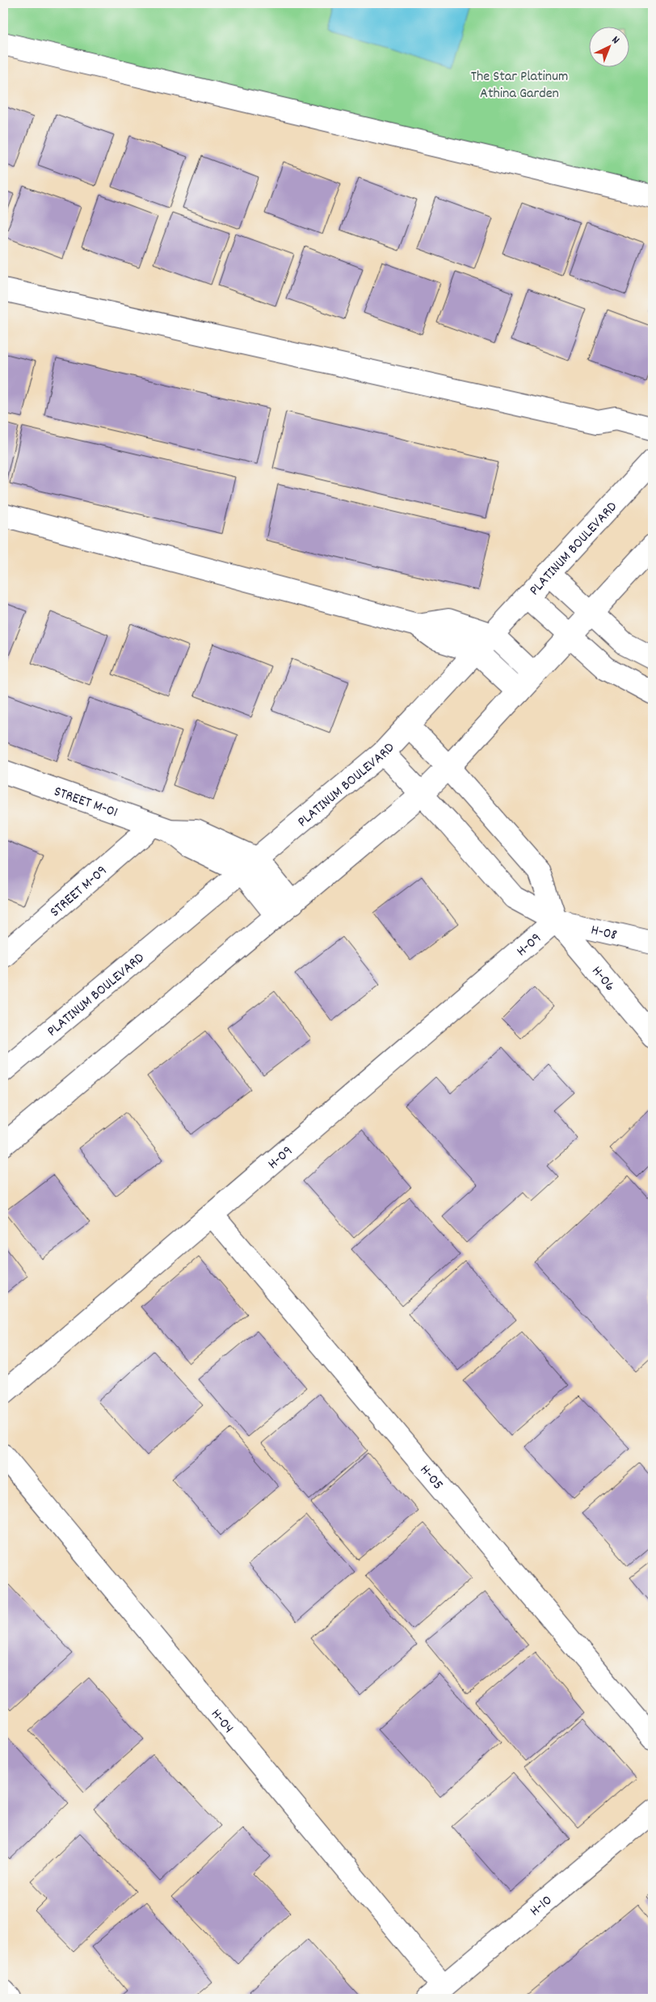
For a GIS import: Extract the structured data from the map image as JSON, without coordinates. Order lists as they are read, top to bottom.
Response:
{
  "streets": {
    "street": [
      "PLATINUM BOULEVARD",
      "STREET M-01",
      "STREET M-09",
      "H-08",
      "H-09",
      "H-06",
      "H-05",
      "H-04",
      "H-10"
    ]
  },
  "crossings": [
    ["PLATINUM BOULEVARD", "STREET M-01"],
    ["STREET M-01", "STREET M-09"],
    ["H-08", "H-09"],
    ["H-08", "H-06"],
    ["H-09", "H-06"],
    ["H-09", "H-05"],
    ["H-04", "H-10"]
  ],
  "parks": ["The Star Platinum Athina Garden"],
  "north": "top right"
}
